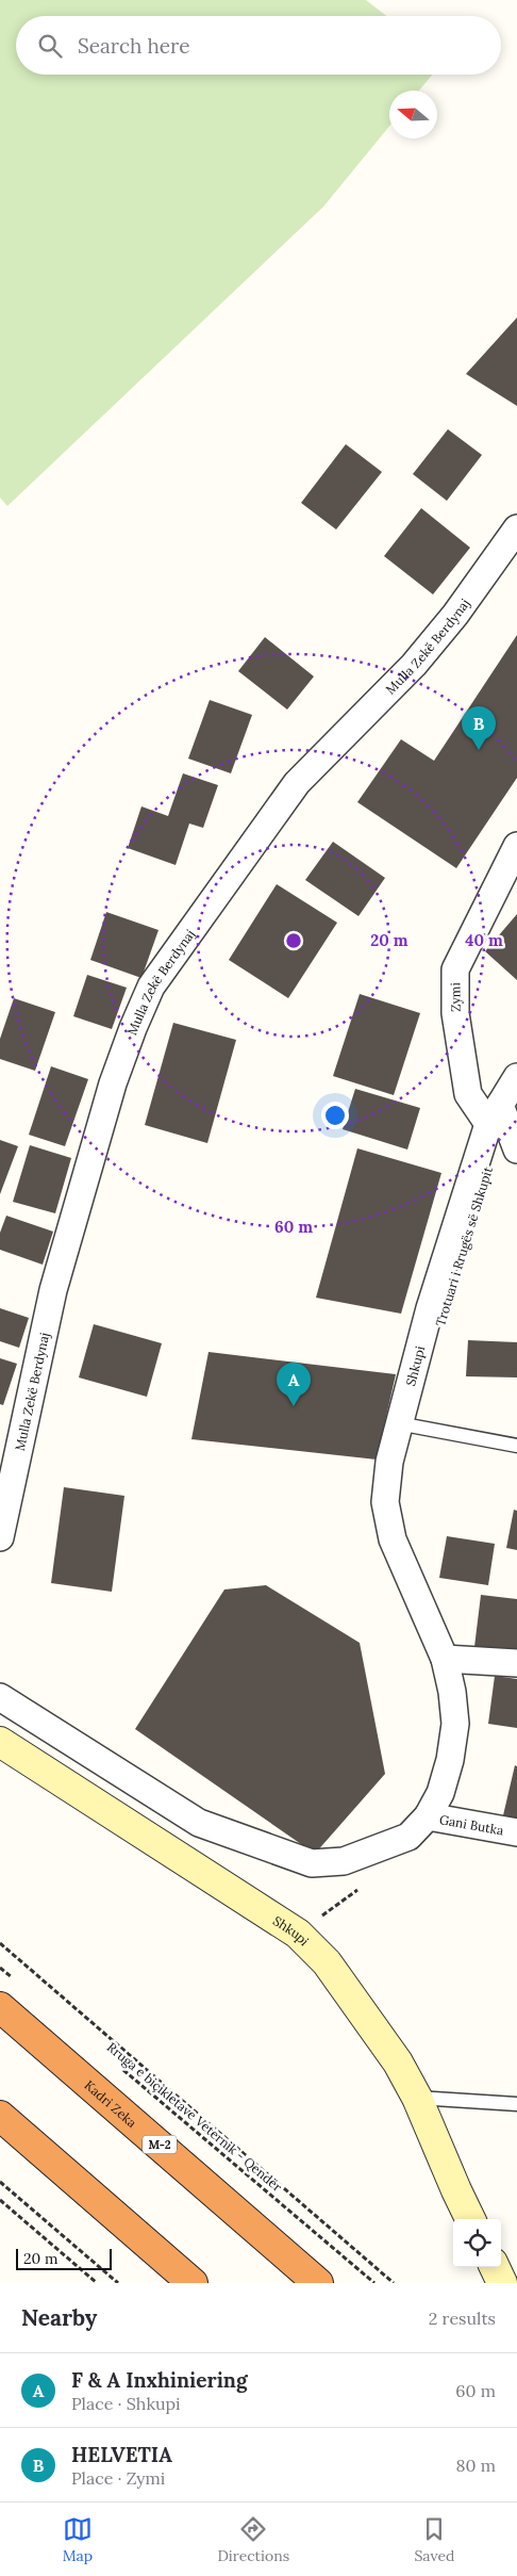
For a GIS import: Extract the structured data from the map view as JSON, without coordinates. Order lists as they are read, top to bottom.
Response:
{
  "streets": {
    "highway": ["Kadri Zeka", "M-2"],
    "main road": ["Shkupi"],
    "street": ["Mulla Zekë Berdynaj", "Zymi", "Gani Butka"],
    "path": ["Rruga e biçikletave Veternik - Qendër"]
  },
  "crossings": [
    ["Zymi", "Shkupi"],
    ["Shkupi", "Gani Butka"]
  ],
  "scale_bar": "20 m",
  "north": "left",
  "page": {
    "search": "Search here",
    "pins": ["B", "A"],
    "scale": "20 m",
    "heading": ["Nearby", "2 results"],
    "list": [
      {
        "mark": "A",
        "name": "F & A Inxhiniering",
        "note": "Place · Shkupi",
        "value": "60 m"
      },
      {
        "mark": "B",
        "name": "HELVETIA",
        "note": "Place · Zymi",
        "value": "80 m"
      }
    ],
    "nav": ["Map", "Directions", "Saved"]
  },
  "rings": ["20 m", "40 m", "60 m"]
}
